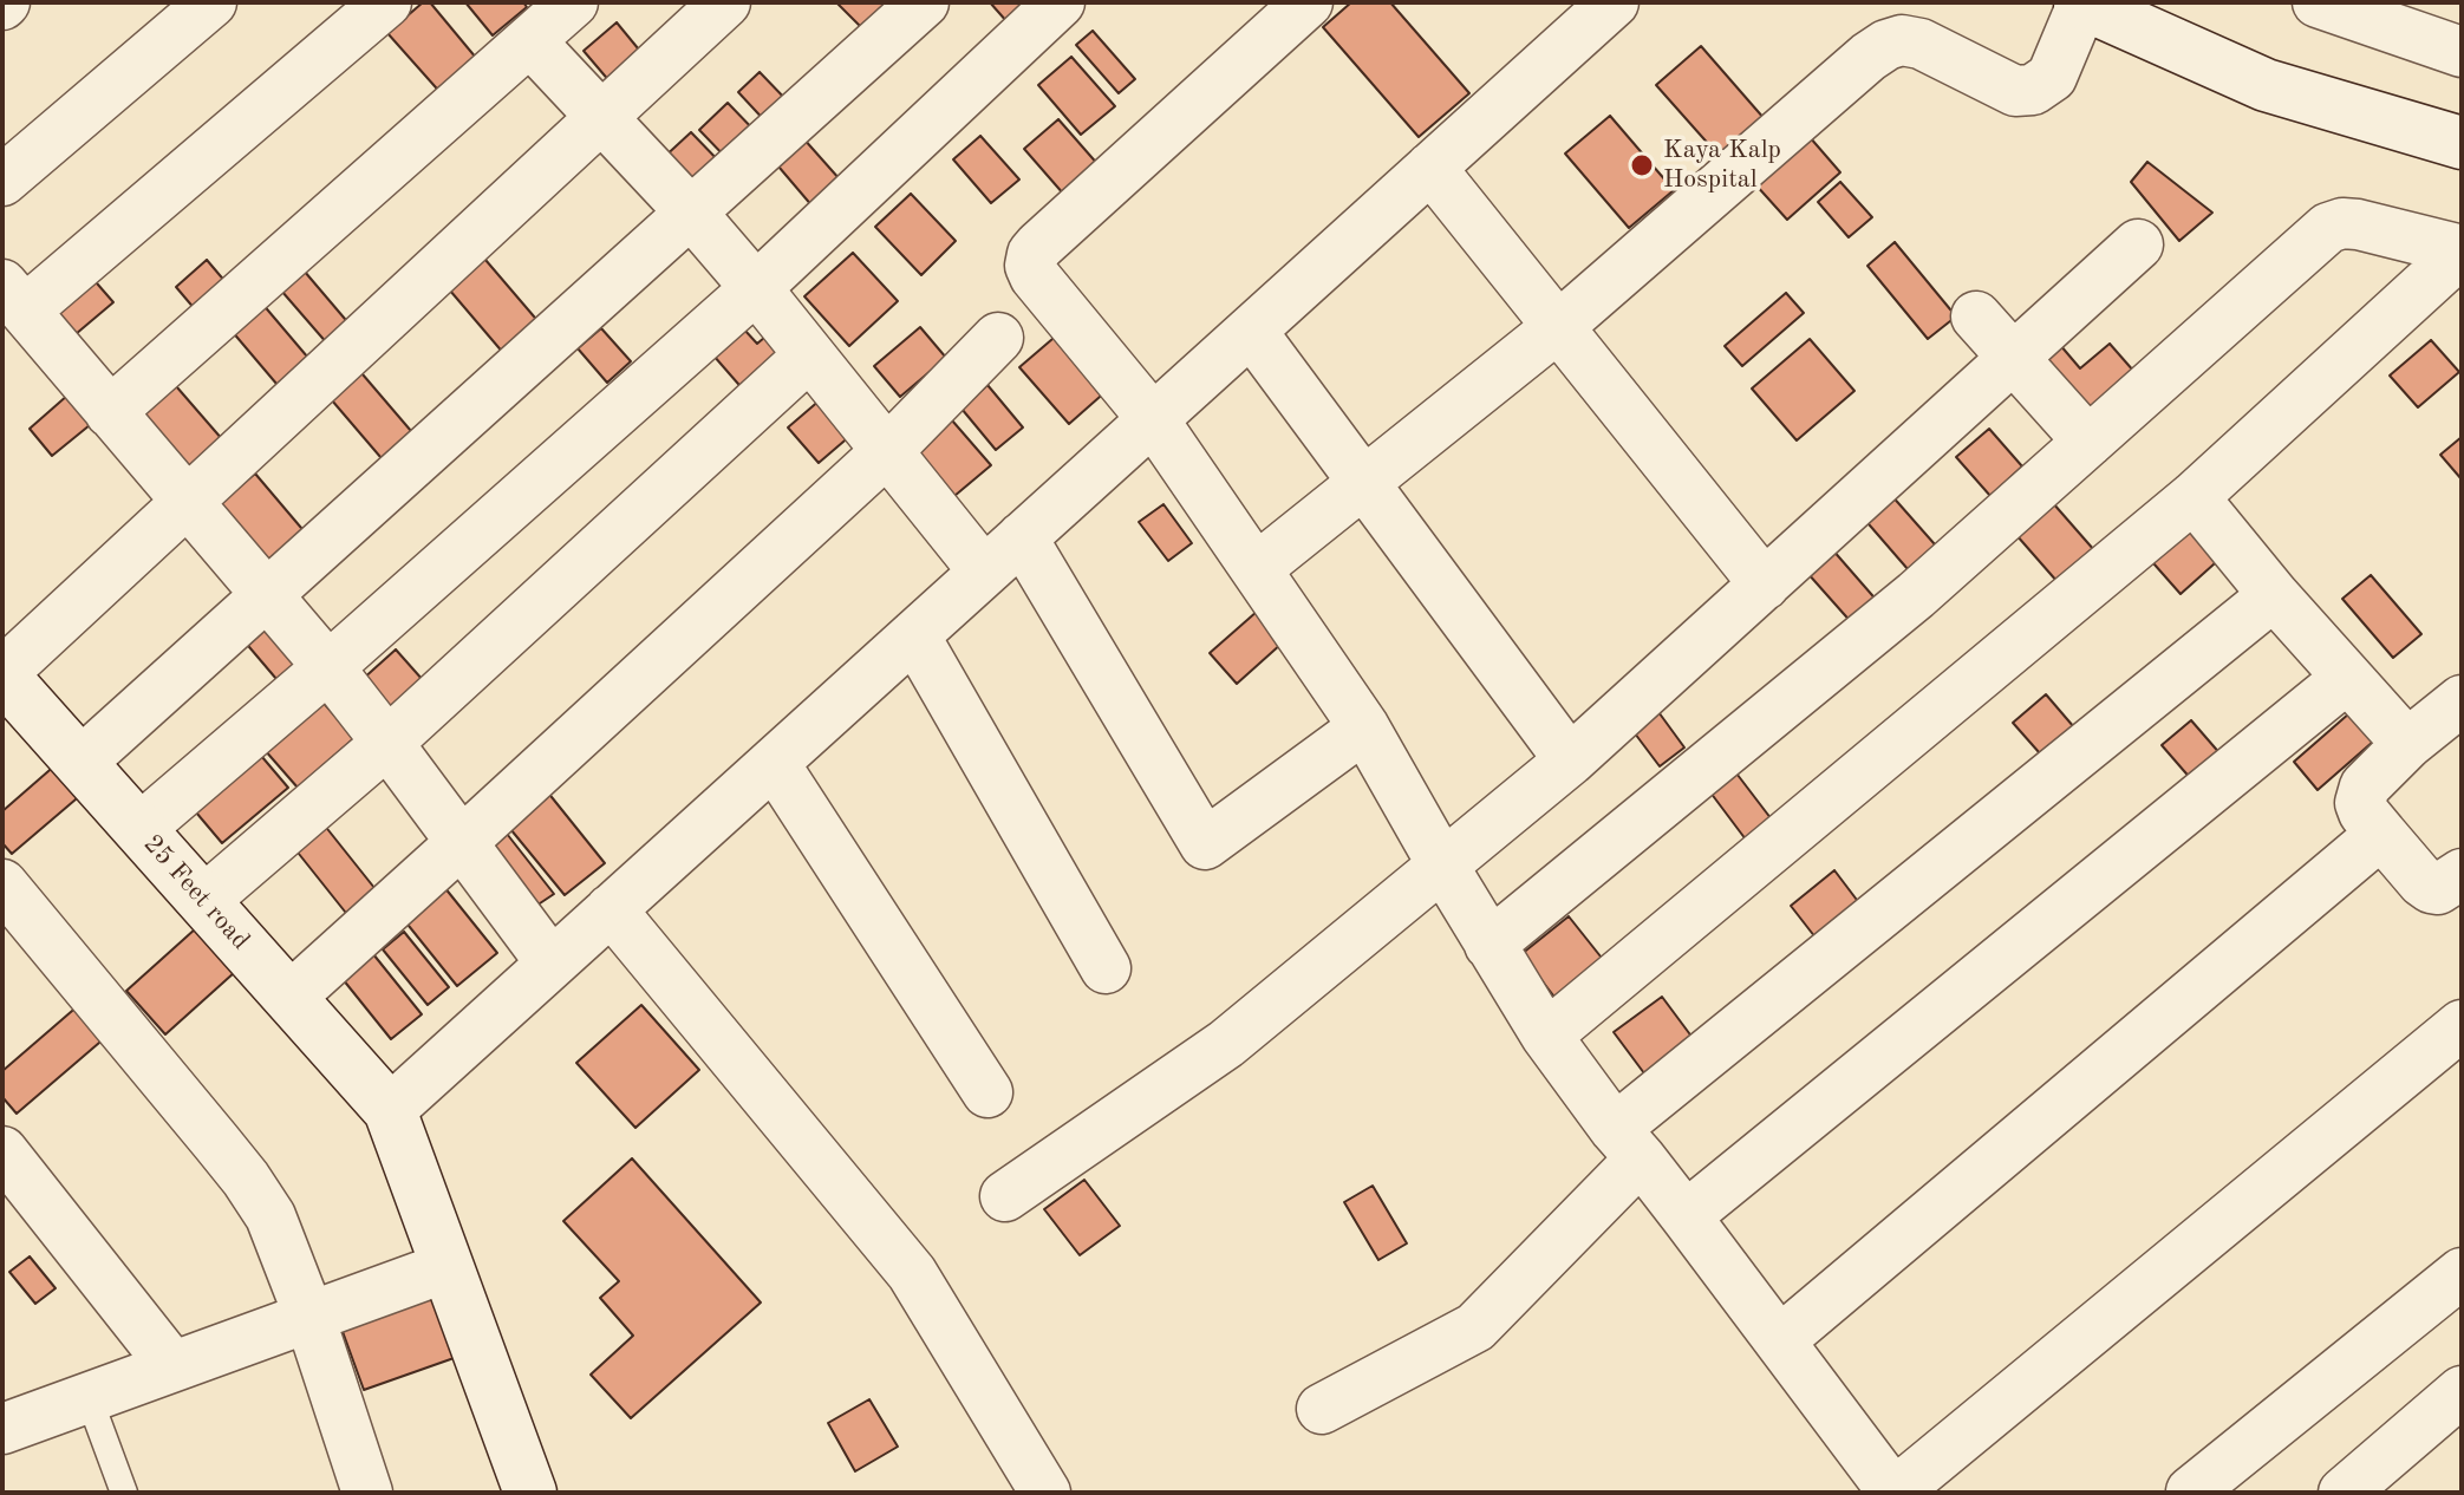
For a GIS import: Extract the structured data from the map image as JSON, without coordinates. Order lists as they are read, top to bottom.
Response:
{
  "streets": {
    "street": ["25 Feet road"]
  },
  "places": ["Kaya Kalp Hospital"]
}
